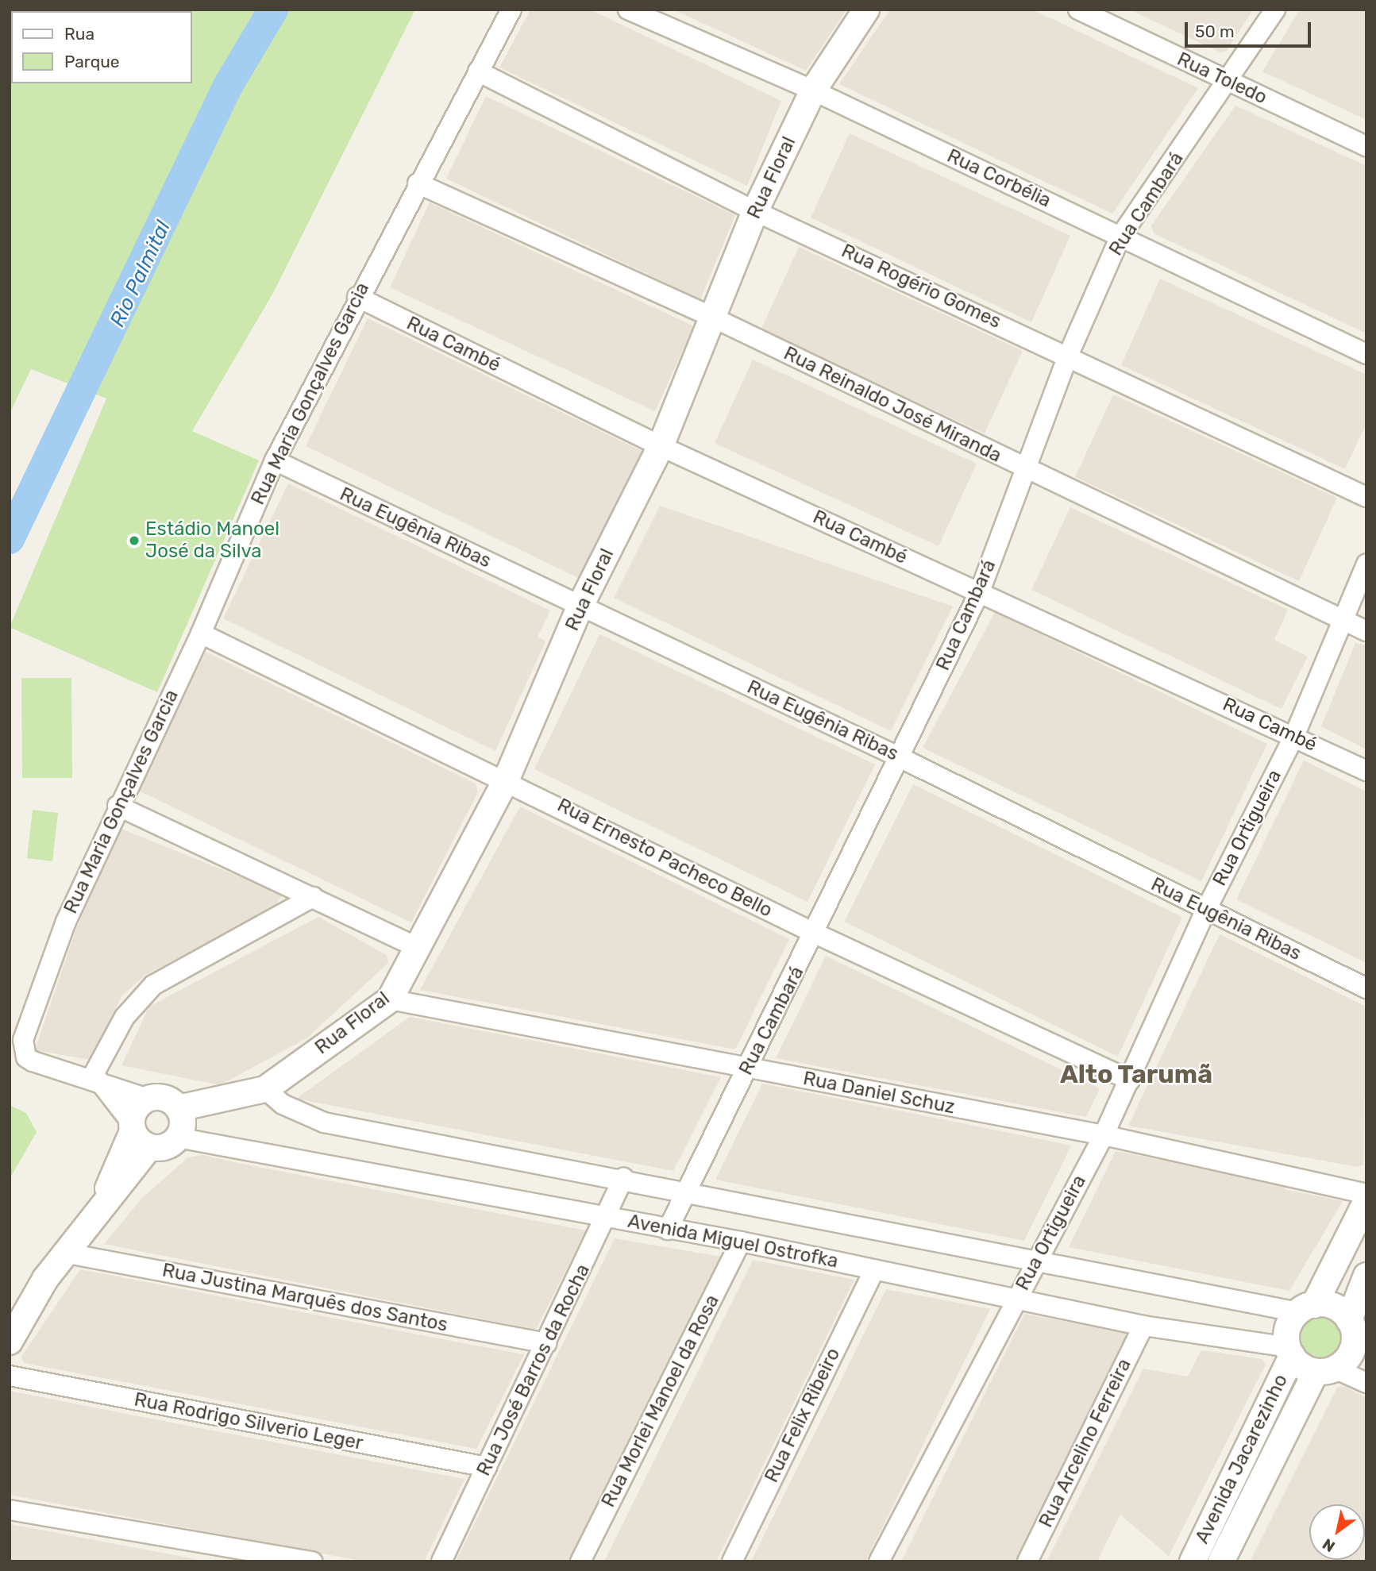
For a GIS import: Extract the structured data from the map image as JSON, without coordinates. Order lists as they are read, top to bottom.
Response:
{
  "streets": {
    "street": [
      "Rua Toledo",
      "Rua Floral",
      "Rua Corbélia",
      "Rua Cambará",
      "Rua Rogério Gomes",
      "Rua Cambé",
      "Rua Maria Gonçalves Garcia",
      "Rua Reinaldo José Miranda",
      "Rua Eugênia Ribas",
      "Rua Ortigueira",
      "Rua Ernesto Pacheco Bello",
      "Rua Daniel Schuz",
      "Avenida Miguel Ostrofka",
      "Rua Justina Marquês dos Santos",
      "Rua José Barros da Rocha",
      "Rua Morlei Manoel da Rosa",
      "Rua Felix Ribeiro",
      "Rua Rodrigo Silverio Leger",
      "Rua Arcelino Ferreira",
      "Avenida Jacarezinho"
    ]
  },
  "crossings": [
    ["Rua Toledo", "Rua Cambará"],
    ["Rua Floral", "Rua Corbélia"],
    ["Rua Floral", "Rua Rogério Gomes"],
    ["Rua Floral", "Rua Cambé"],
    ["Rua Floral", "Rua Reinaldo José Miranda"],
    ["Rua Floral", "Rua Eugênia Ribas"],
    ["Rua Floral", "Rua Ernesto Pacheco Bello"],
    ["Rua Floral", "Rua Daniel Schuz"],
    ["Rua Floral", "Avenida Miguel Ostrofka"],
    ["Rua Corbélia", "Rua Cambará"],
    ["Rua Cambará", "Rua Rogério Gomes"],
    ["Rua Cambará", "Rua Cambé"],
    ["Rua Cambará", "Rua Reinaldo José Miranda"],
    ["Rua Cambará", "Rua Eugênia Ribas"],
    ["Rua Cambará", "Rua Ernesto Pacheco Bello"],
    ["Rua Cambará", "Rua Daniel Schuz"],
    ["Rua Cambará", "Avenida Miguel Ostrofka"],
    ["Rua Rogério Gomes", "Rua Maria Gonçalves Garcia"],
    ["Rua Cambé", "Rua Maria Gonçalves Garcia"],
    ["Rua Cambé", "Rua Ortigueira"],
    ["Rua Maria Gonçalves Garcia", "Rua Reinaldo José Miranda"],
    ["Rua Maria Gonçalves Garcia", "Rua Eugênia Ribas"],
    ["Rua Maria Gonçalves Garcia", "Rua Ernesto Pacheco Bello"],
    ["Rua Reinaldo José Miranda", "Rua Ortigueira"],
    ["Rua Eugênia Ribas", "Rua Ortigueira"],
    ["Rua Ortigueira", "Rua Ernesto Pacheco Bello"],
    ["Rua Ortigueira", "Rua Daniel Schuz"],
    ["Rua Ortigueira", "Avenida Miguel Ostrofka"],
    ["Avenida Miguel Ostrofka", "Rua José Barros da Rocha"],
    ["Avenida Miguel Ostrofka", "Rua Morlei Manoel da Rosa"],
    ["Avenida Miguel Ostrofka", "Rua Felix Ribeiro"],
    ["Avenida Miguel Ostrofka", "Rua Arcelino Ferreira"],
    ["Avenida Miguel Ostrofka", "Avenida Jacarezinho"],
    ["Rua Justina Marquês dos Santos", "Rua José Barros da Rocha"],
    ["Rua José Barros da Rocha", "Rua Rodrigo Silverio Leger"]
  ],
  "districts": ["Alto Tarumã"],
  "water": ["Rio Palmital"],
  "places": ["Estádio Manoel José da Silva"],
  "legend": ["Rua", "Parque"],
  "scale_bar": "50 m",
  "north": "bottom left"
}
